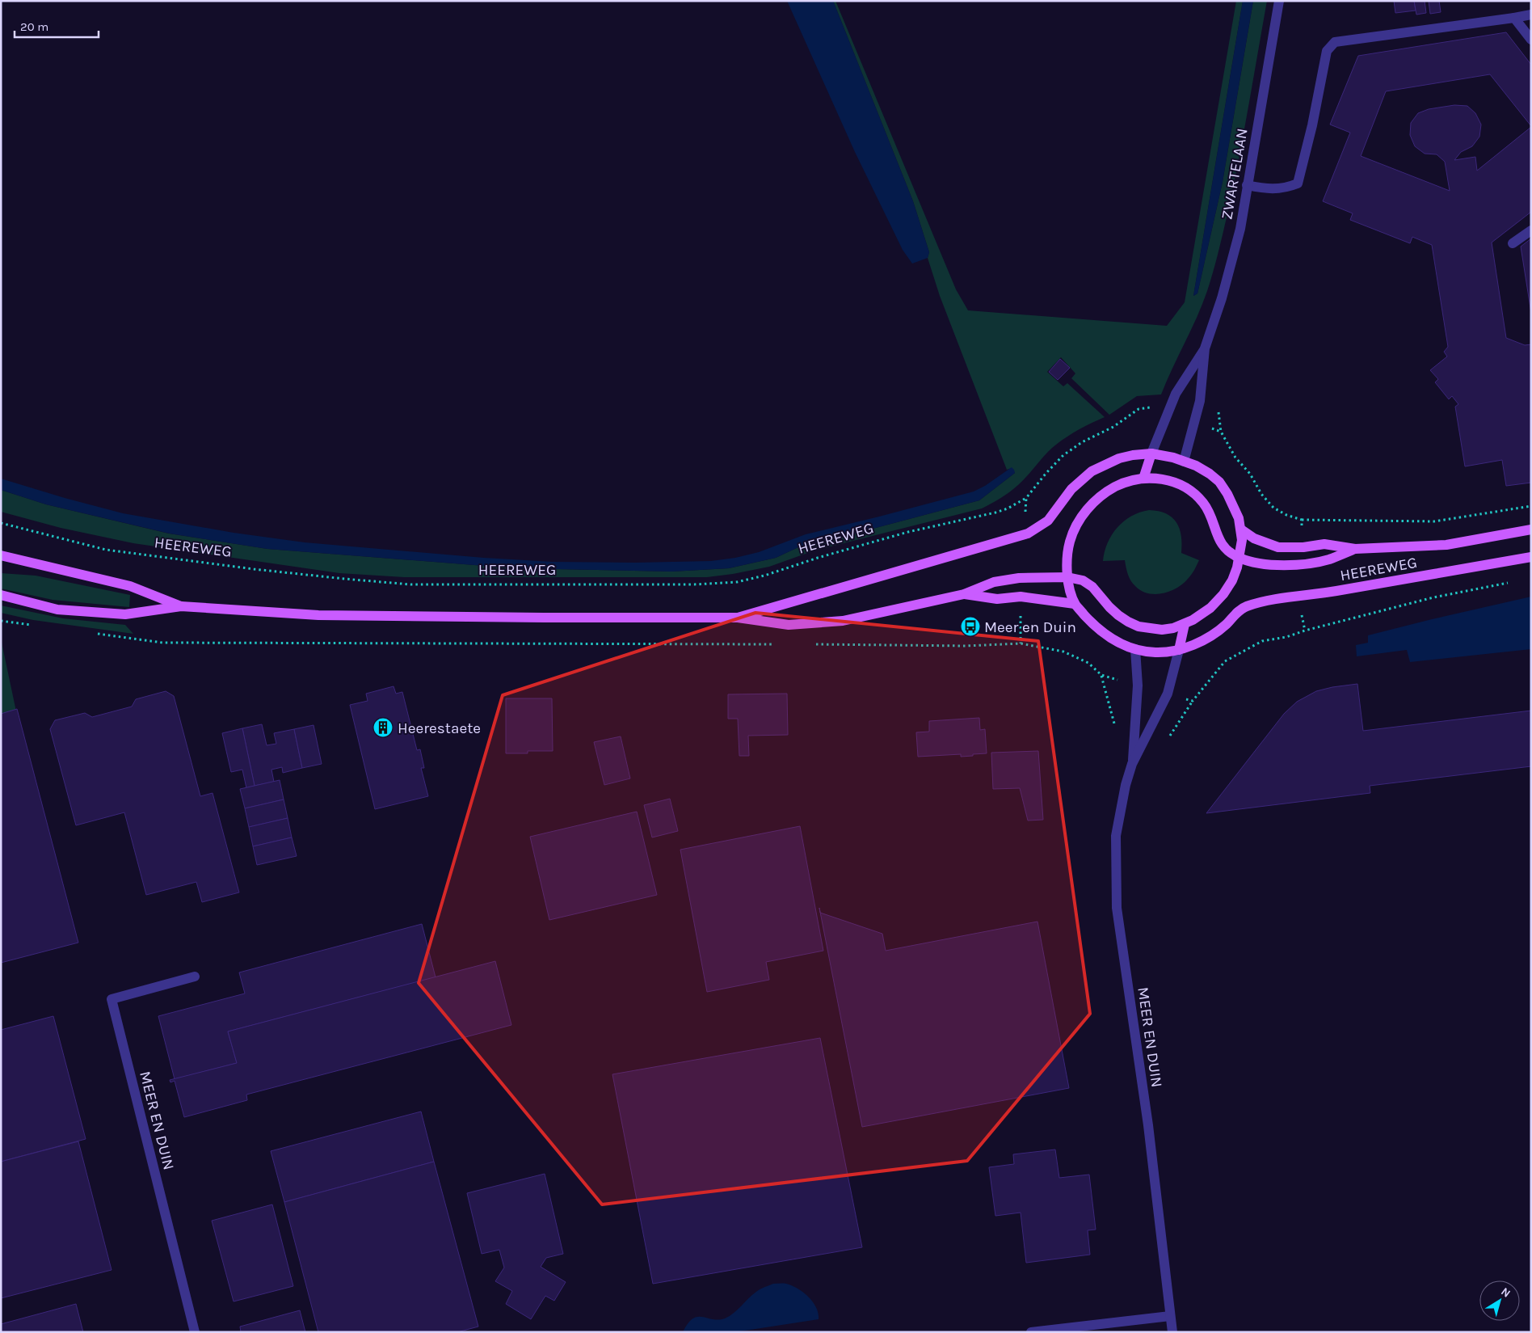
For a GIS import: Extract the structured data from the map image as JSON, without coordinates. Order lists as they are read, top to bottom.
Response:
{
  "streets": {
    "main road": ["HEEREWEG"],
    "street": ["ZWARTELAAN", "MEER EN DUIN"]
  },
  "crossings": [
    ["ZWARTELAAN", "HEEREWEG"],
    ["HEEREWEG", "MEER EN DUIN"]
  ],
  "places": {
    "bus stop": ["Meer en Duin"],
    "building": ["Heerestaete"]
  },
  "scale_bar": "20 m",
  "north": "top right"
}
